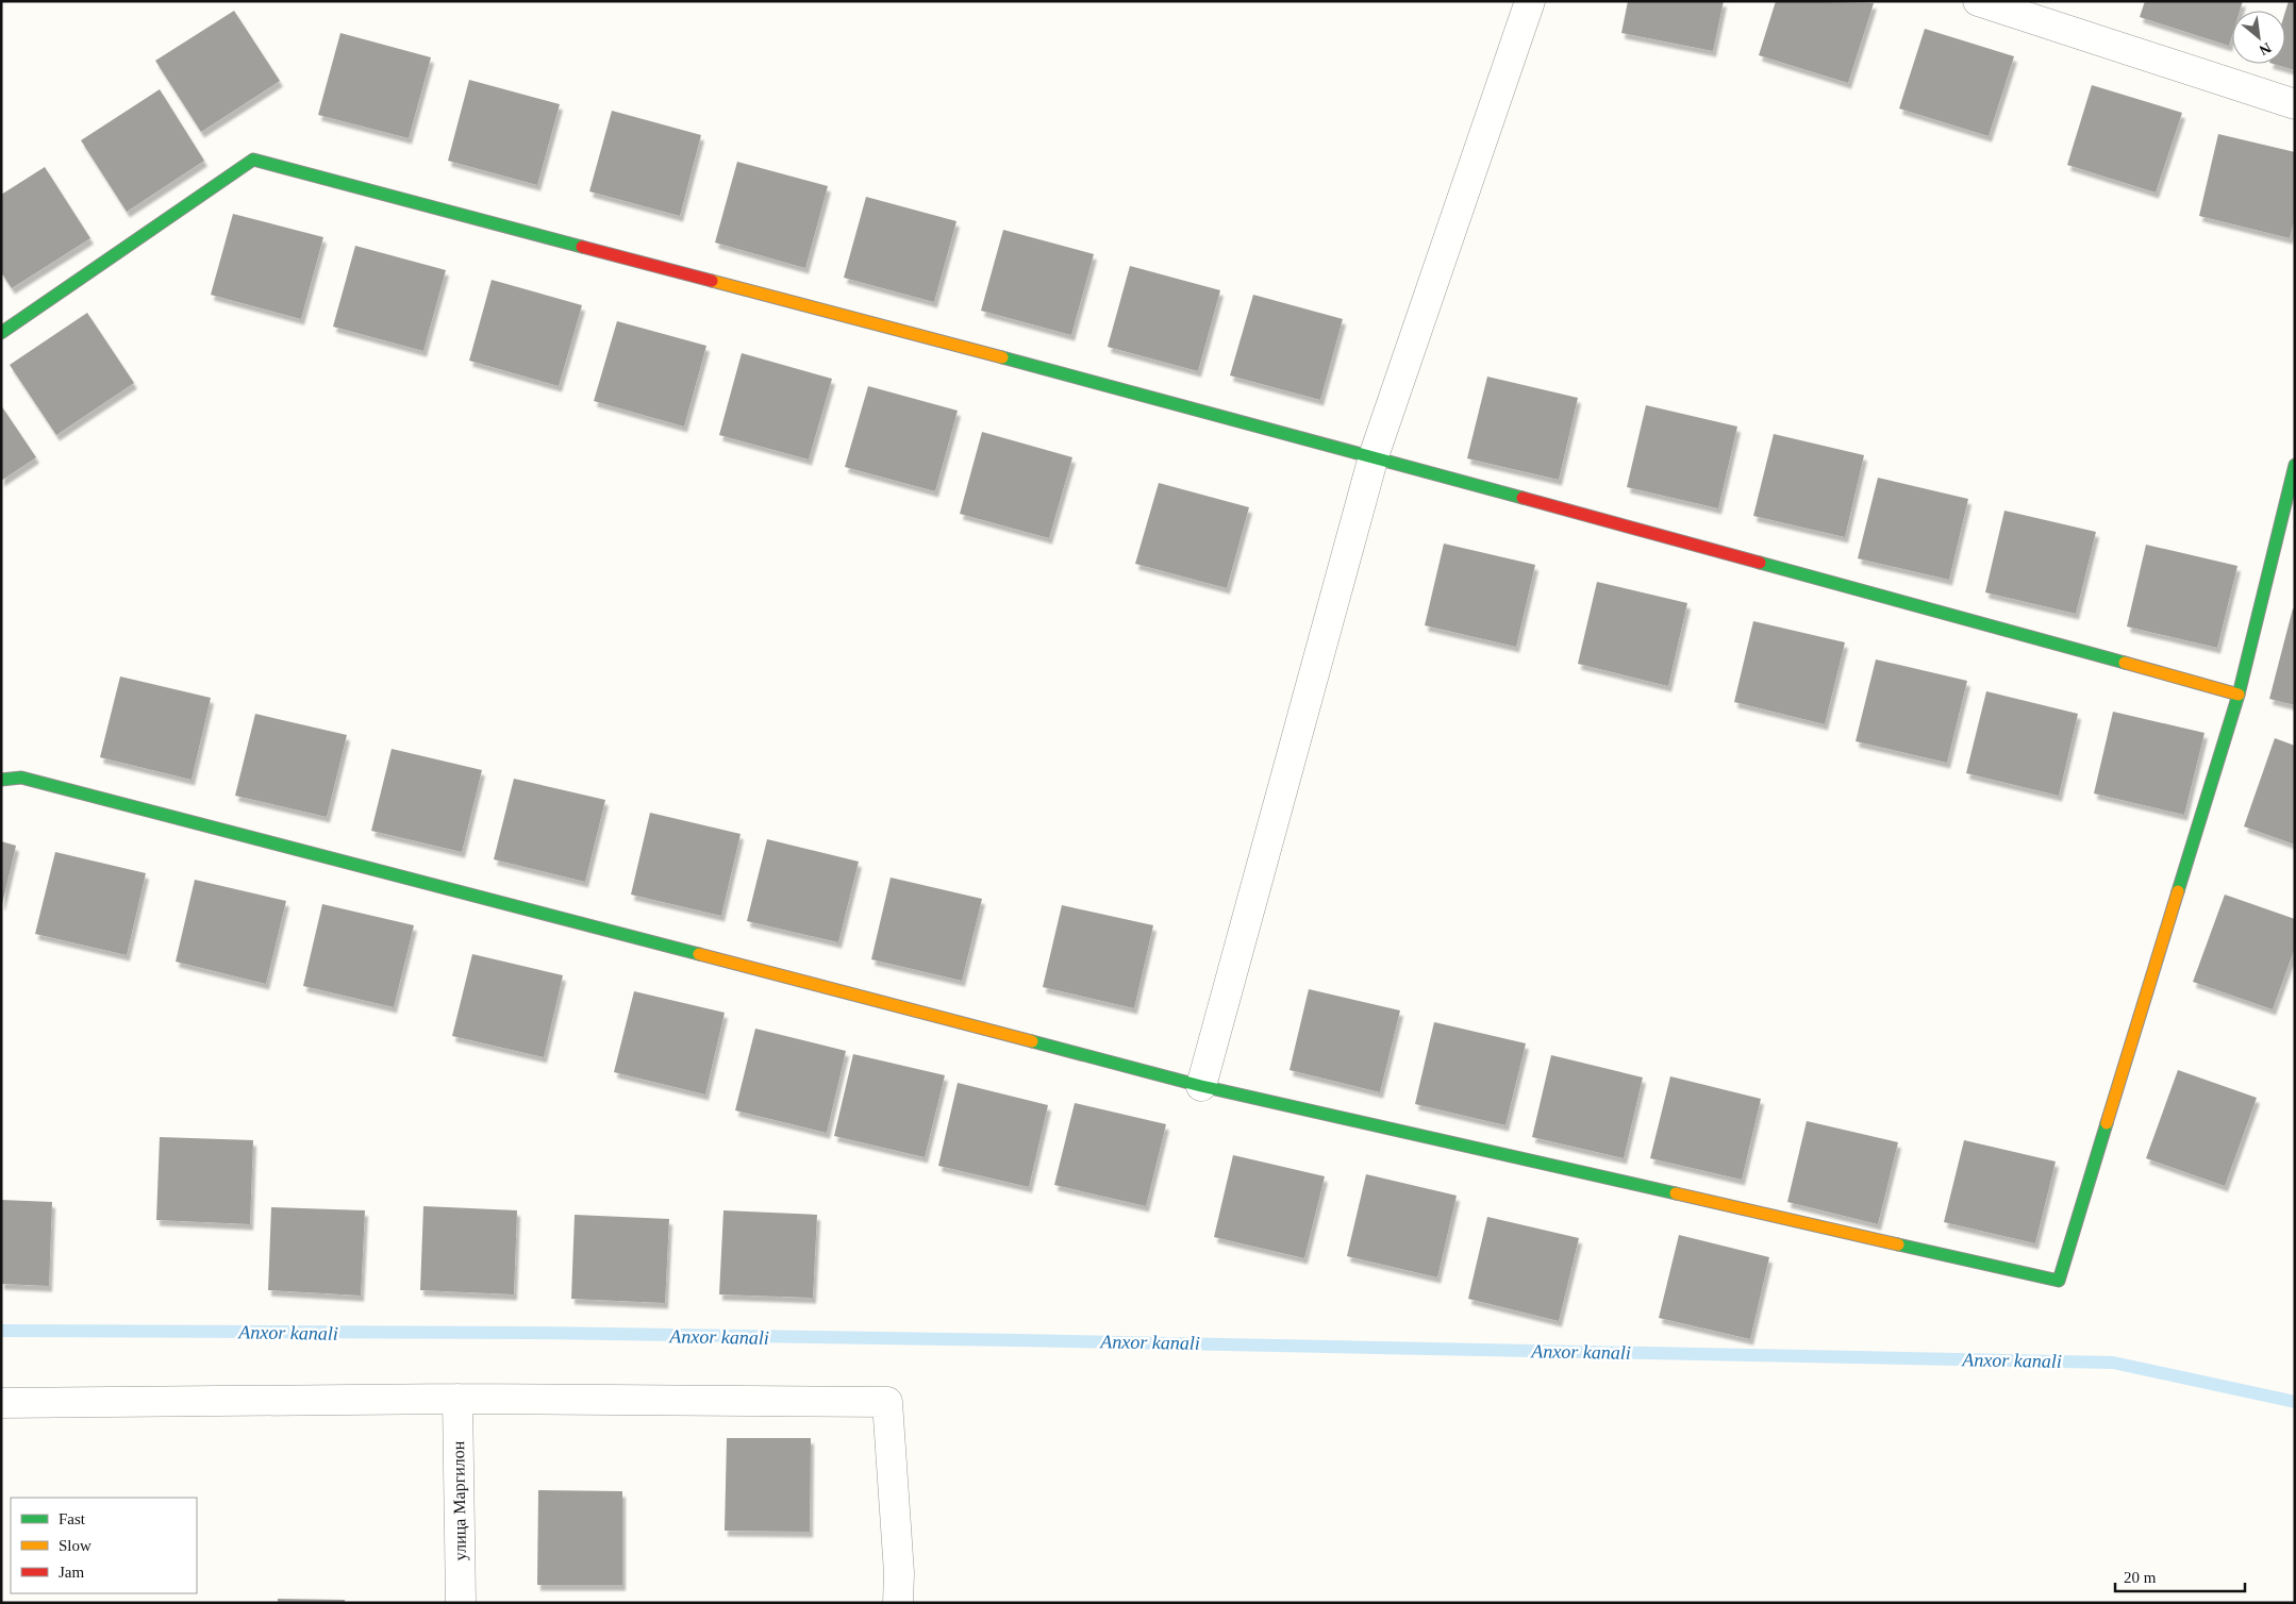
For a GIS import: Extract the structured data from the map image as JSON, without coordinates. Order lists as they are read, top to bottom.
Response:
{
  "streets": {
    "street": ["улица Маргилон"]
  },
  "water": ["Anxor kanali"],
  "legend": ["Fast", "Slow", "Jam"],
  "scale_bar": "20 m",
  "north": "bottom right"
}
